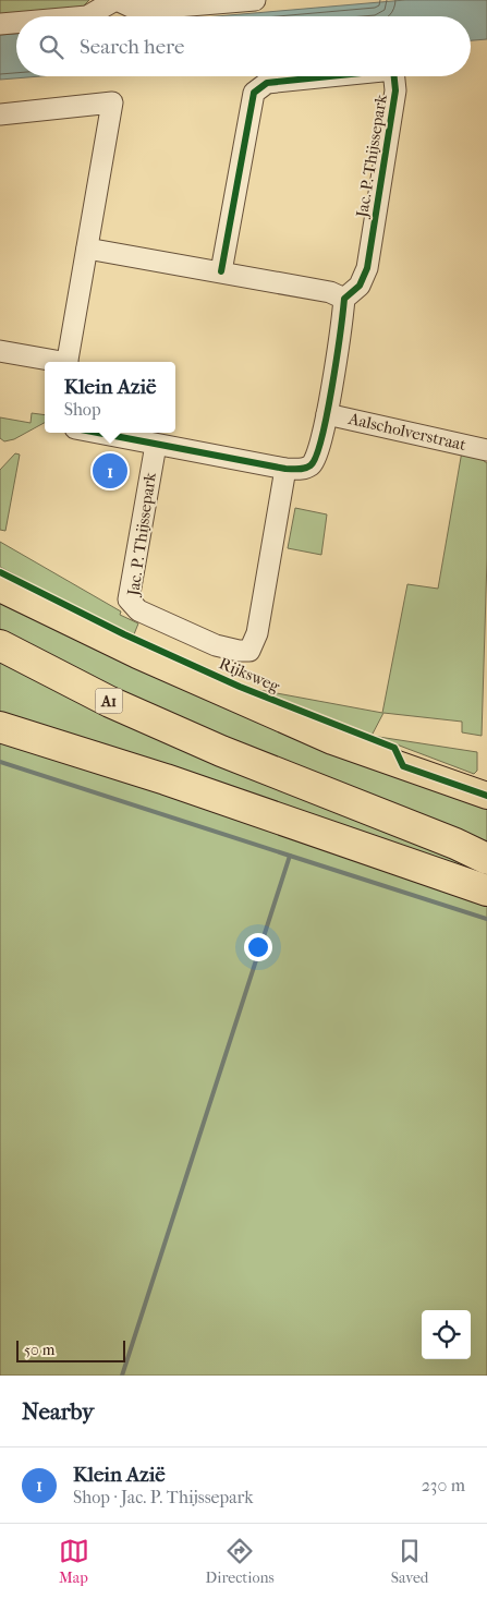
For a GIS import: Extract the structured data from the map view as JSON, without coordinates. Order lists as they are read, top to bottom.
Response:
{
  "streets": {
    "highway": ["A1"],
    "main road": ["Rijksweg"],
    "street": ["Jac. P. Thijssepark", "Aalscholverstraat"]
  },
  "scale_bar": "50 m",
  "page": {
    "search": "Search here",
    "popup": ["Klein Azië", "Shop"],
    "pins": "1",
    "scale": "50 m",
    "heading": "Nearby",
    "list": [
      {
        "mark": "1",
        "name": "Klein Azië",
        "note": "Shop · Jac. P. Thijssepark",
        "value": "230 m"
      }
    ],
    "nav": ["Map", "Directions", "Saved"]
  }
}
